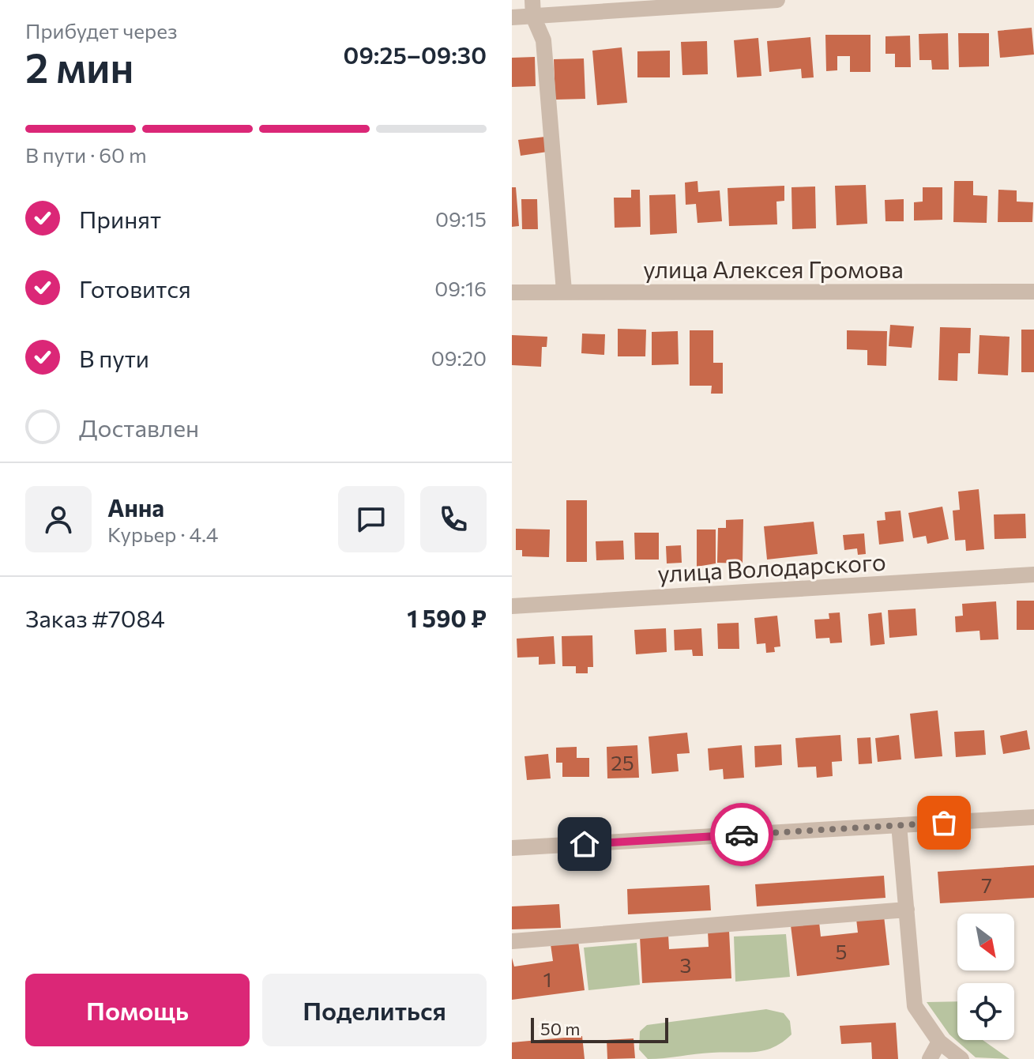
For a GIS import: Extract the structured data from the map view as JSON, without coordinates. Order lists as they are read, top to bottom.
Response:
{
  "streets": {
    "street": ["улица Алексея Громова", "улица Володарского"]
  },
  "house_numbers": [
    "25",
    "7",
    "5",
    "3",
    "1"
  ],
  "scale_bar": "50 m",
  "north": "bottom right",
  "page": {
    "heading": ["2 мин", "Прибудет через", "09:25–09:30"],
    "panel": [
      "Анна",
      "Курьер · 4.4",
      "Заказ #7084",
      "1 590 ₽"
    ],
    "bar": "В пути · 60 m",
    "list": [
      ["Принят", "09:15"],
      ["Готовится", "09:16"],
      ["В пути", "09:20"],
      "Доставлен"
    ],
    "buttons": ["Помощь", "Поделиться"],
    "scale": "50 m"
  }
}
